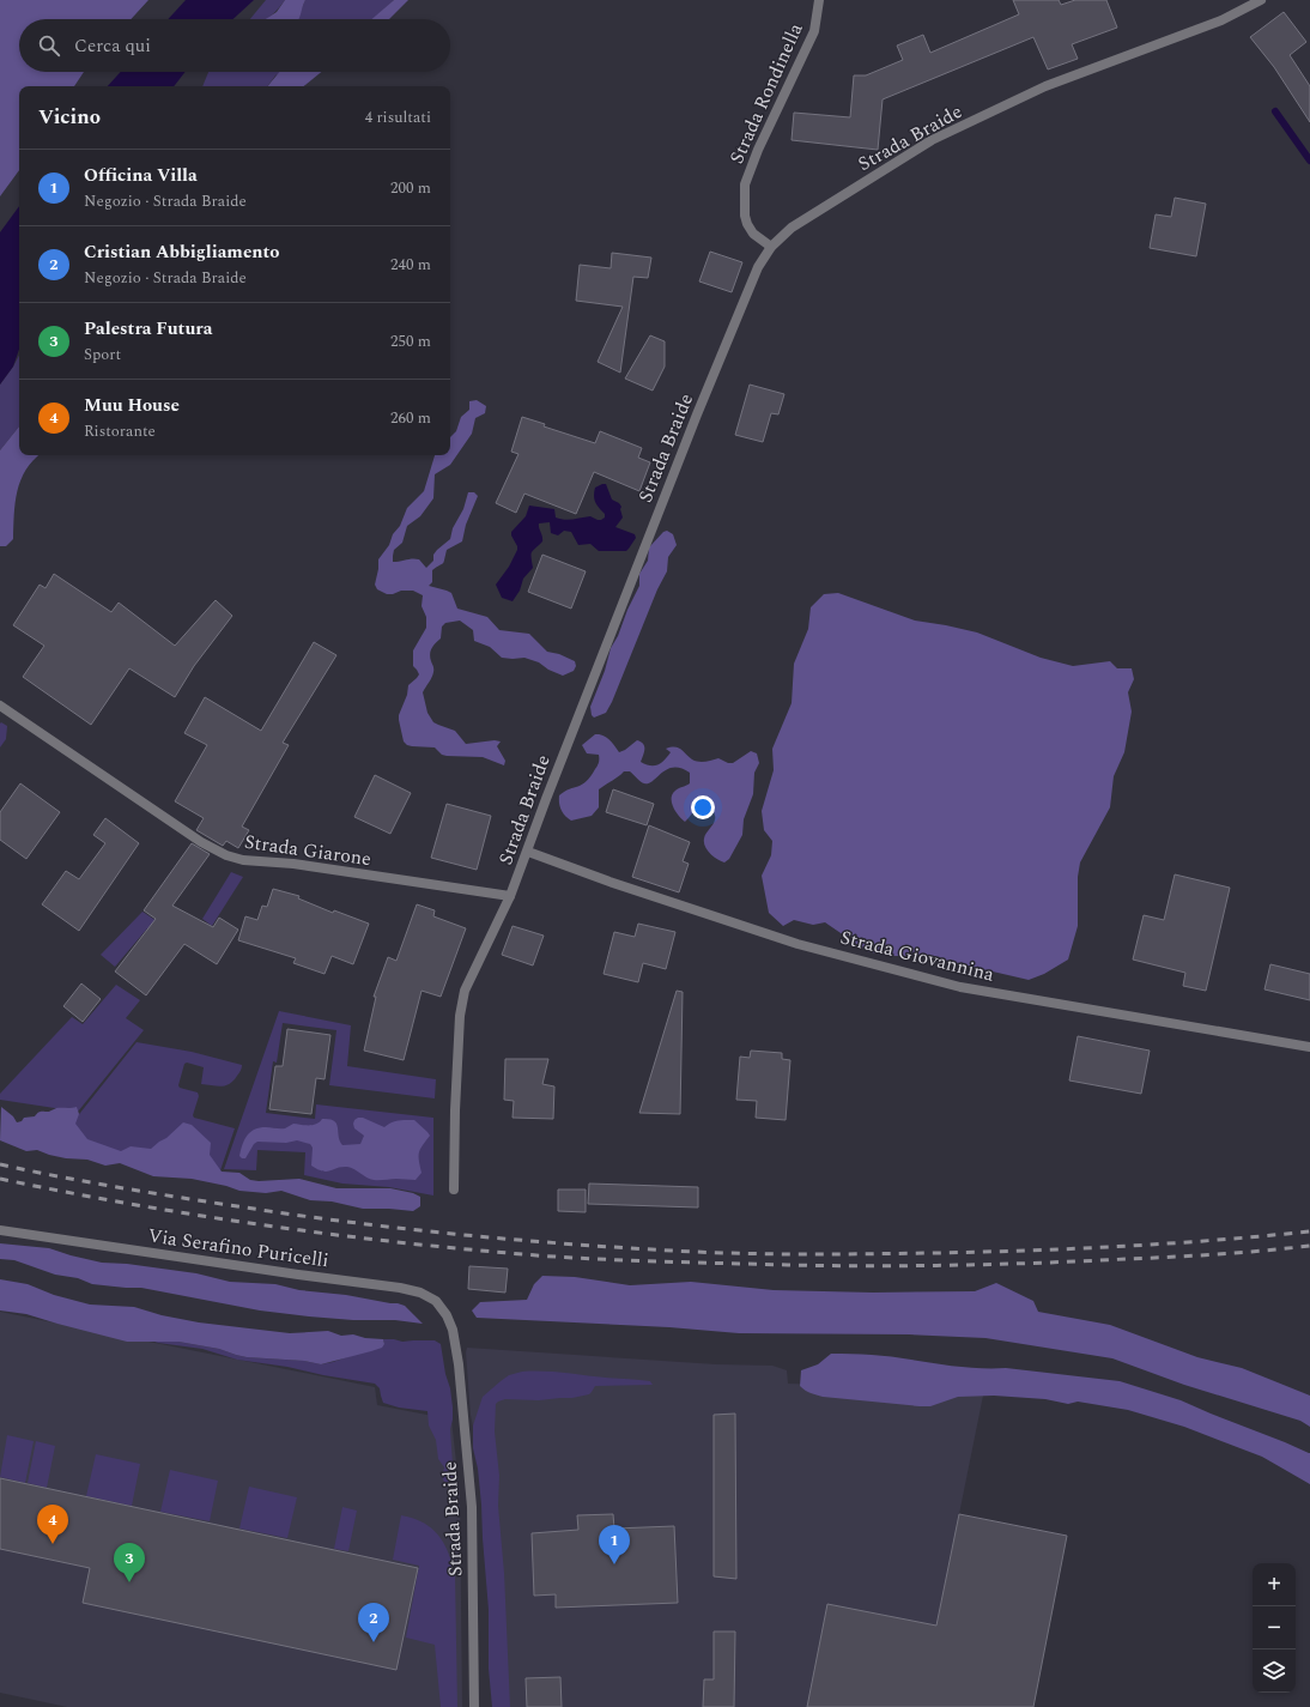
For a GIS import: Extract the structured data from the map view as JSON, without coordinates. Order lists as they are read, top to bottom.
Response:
{
  "streets": {
    "street": [
      "Strada Rondinella",
      "Strada Braide",
      "Strada Giarone",
      "Strada Giovannina",
      "Via Serafino Puricelli"
    ]
  },
  "crossings": [
    ["Strada Rondinella", "Strada Braide"],
    ["Strada Braide", "Strada Giarone"],
    ["Strada Braide", "Strada Giovannina"],
    ["Strada Braide", "Via Serafino Puricelli"]
  ],
  "page": {
    "search": "Cerca qui",
    "heading": ["Vicino", "4 risultati"],
    "list": [
      {
        "mark": "1",
        "name": "Officina Villa",
        "note": "Negozio · Strada Braide",
        "value": "200 m"
      },
      {
        "mark": "2",
        "name": "Cristian Abbigliamento",
        "note": "Negozio · Strada Braide",
        "value": "240 m"
      },
      {
        "mark": "3",
        "name": "Palestra Futura",
        "note": "Sport",
        "value": "250 m"
      },
      {
        "mark": "4",
        "name": "Muu House",
        "note": "Ristorante",
        "value": "260 m"
      }
    ],
    "pins": [
      "4",
      "1",
      "3",
      "2"
    ],
    "map_buttons": ["+", "−"]
  }
}
